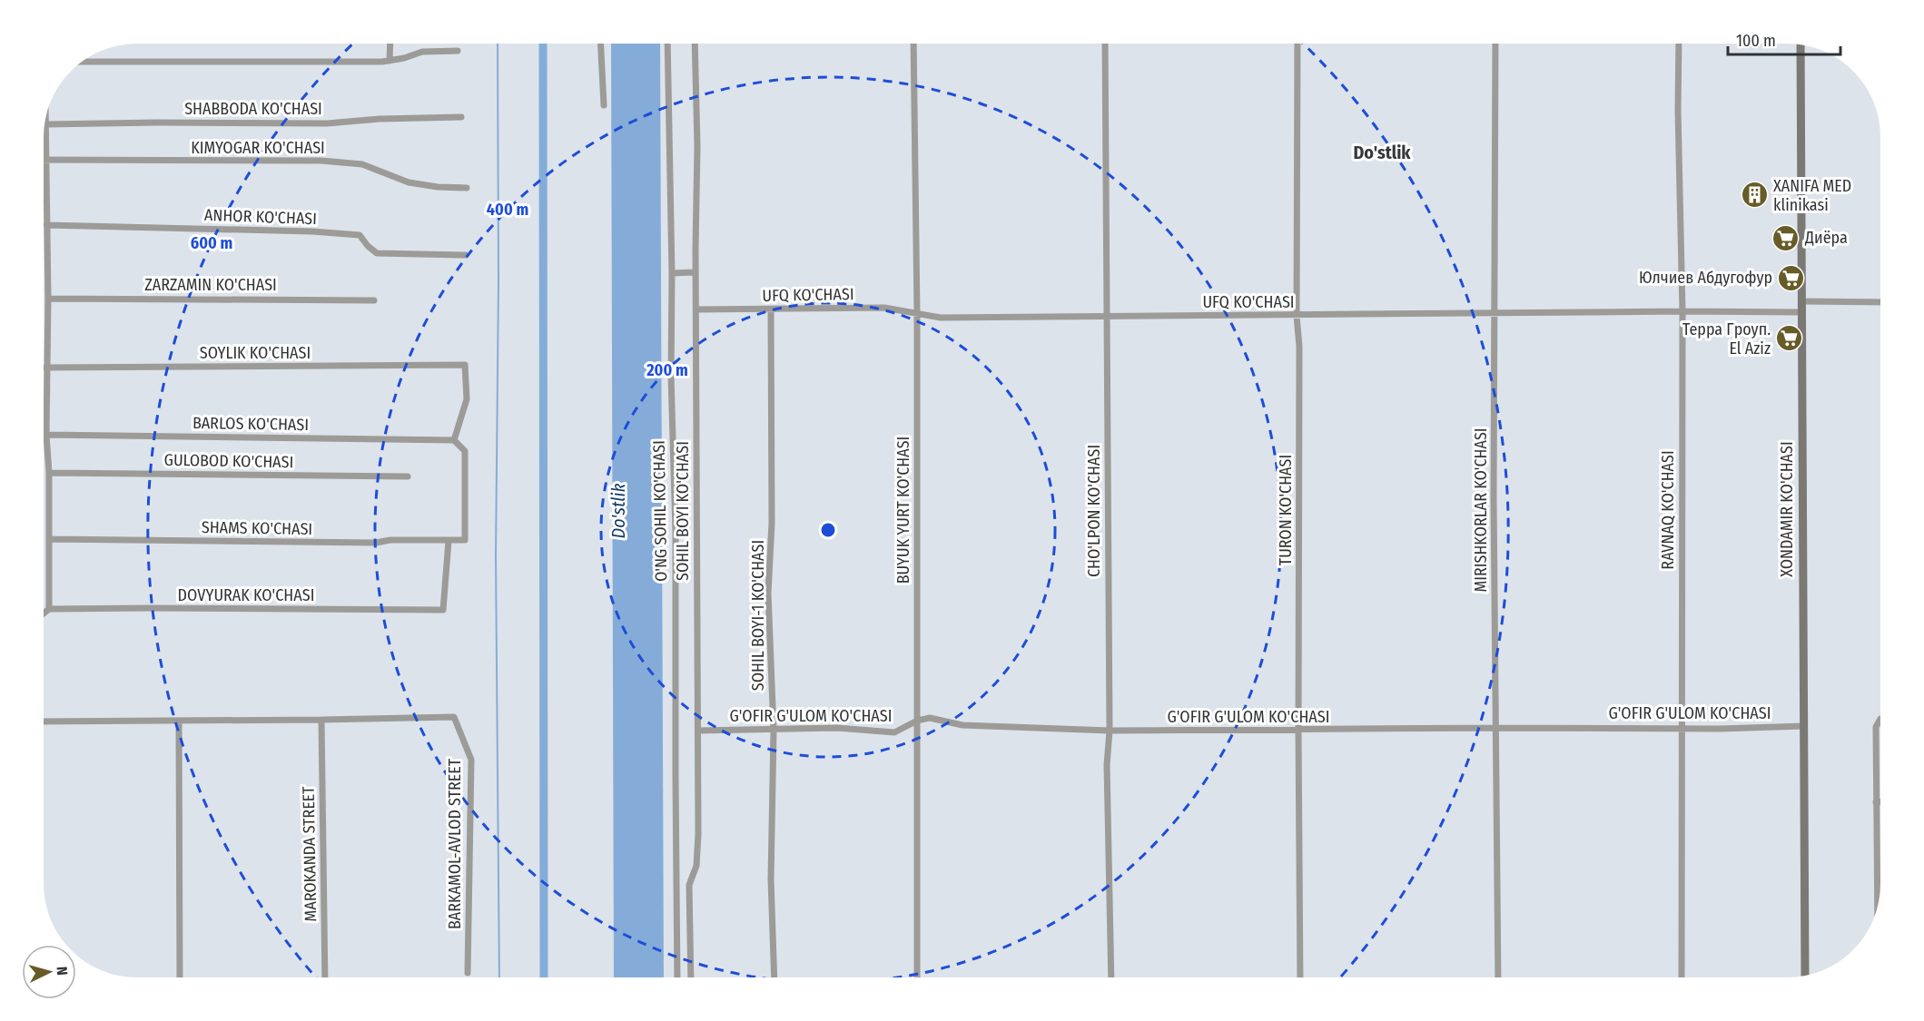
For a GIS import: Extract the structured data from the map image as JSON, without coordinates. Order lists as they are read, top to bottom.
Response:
{
  "streets": {
    "main road": ["XONDAMIR KO'CHASI"],
    "street": [
      "SHABBODA KO'CHASI",
      "KIMYOGAR KO'CHASI",
      "ANHOR KO'CHASI",
      "ZARZAMIN KO'CHASI",
      "UFQ KO'CHASI",
      "SOYLIK KO'CHASI",
      "BARLOS KO'CHASI",
      "GULOBOD KO'CHASI",
      "BUYUK YURT KO'CHASI",
      "TURON KO'CHASI",
      "MIRISHKORLAR KO'CHASI",
      "RAVNAQ KO'CHASI",
      "O'NG SOHIL KO'CHASI",
      "SOHIL BOYI KO'CHASI",
      "CHO'LPON KO'CHASI",
      "SHAMS KO'CHASI",
      "DOVYURAK KO'CHASI",
      "SOHIL BOYI-1 KO'CHASI",
      "G'OFIR G'ULOM KO'CHASI",
      "BARKAMOL-AVLOD STREET",
      "MAROKANDA STREET"
    ]
  },
  "crossings": [
    ["UFQ KO'CHASI", "XONDAMIR KO'CHASI"],
    ["UFQ KO'CHASI", "BUYUK YURT KO'CHASI"],
    ["UFQ KO'CHASI", "TURON KO'CHASI"],
    ["UFQ KO'CHASI", "MIRISHKORLAR KO'CHASI"],
    ["UFQ KO'CHASI", "RAVNAQ KO'CHASI"],
    ["UFQ KO'CHASI", "SOHIL BOYI KO'CHASI"],
    ["UFQ KO'CHASI", "CHO'LPON KO'CHASI"],
    ["UFQ KO'CHASI", "SOHIL BOYI-1 KO'CHASI"],
    ["SOYLIK KO'CHASI", "BARLOS KO'CHASI"],
    ["SOYLIK KO'CHASI", "SHAMS KO'CHASI"],
    ["BARLOS KO'CHASI", "SHAMS KO'CHASI"],
    ["XONDAMIR KO'CHASI", "G'OFIR G'ULOM KO'CHASI"],
    ["BUYUK YURT KO'CHASI", "G'OFIR G'ULOM KO'CHASI"],
    ["TURON KO'CHASI", "G'OFIR G'ULOM KO'CHASI"],
    ["MIRISHKORLAR KO'CHASI", "G'OFIR G'ULOM KO'CHASI"],
    ["RAVNAQ KO'CHASI", "G'OFIR G'ULOM KO'CHASI"],
    ["SOHIL BOYI KO'CHASI", "G'OFIR G'ULOM KO'CHASI"],
    ["CHO'LPON KO'CHASI", "G'OFIR G'ULOM KO'CHASI"],
    ["SHAMS KO'CHASI", "DOVYURAK KO'CHASI"],
    ["SOHIL BOYI-1 KO'CHASI", "G'OFIR G'ULOM KO'CHASI"],
    ["BARKAMOL-AVLOD STREET", "MAROKANDA STREET"]
  ],
  "districts": ["Do'stlik"],
  "water": ["Do'stlik"],
  "places": {
    "building": ["XANIFA MED klinikasi"],
    "supermarket": ["Диёра", "Юлчиев Абдугофур", "Терра Гроуп. El Aziz"]
  },
  "scale_bar": "100 m",
  "north": "right",
  "rings": ["400 m", "600 m", "200 m"]
}
